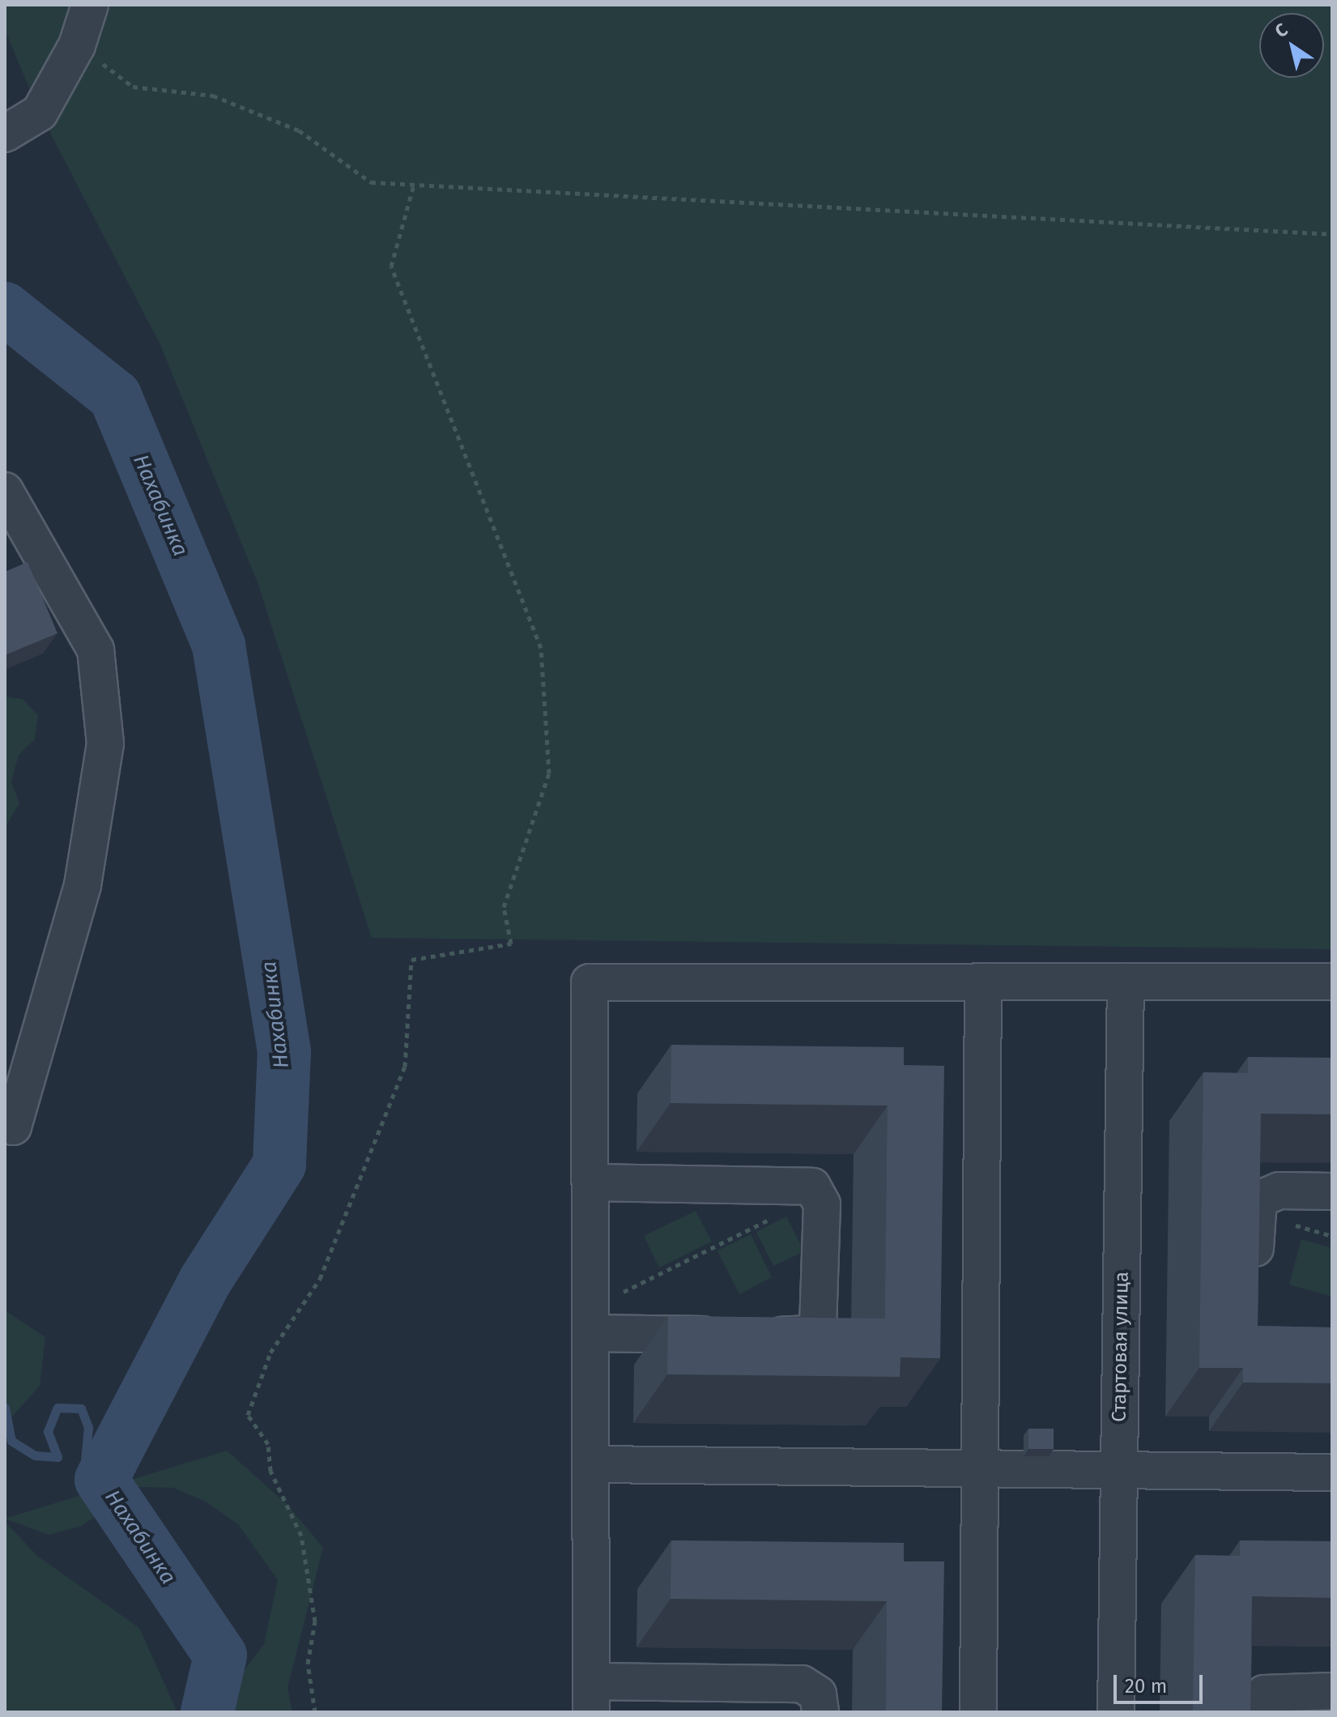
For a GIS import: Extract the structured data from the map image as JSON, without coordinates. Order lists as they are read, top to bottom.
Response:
{
  "streets": {
    "street": ["Стартовая улица"]
  },
  "water": ["Нахабинка"],
  "scale_bar": "20 m",
  "north": "top left"
}
